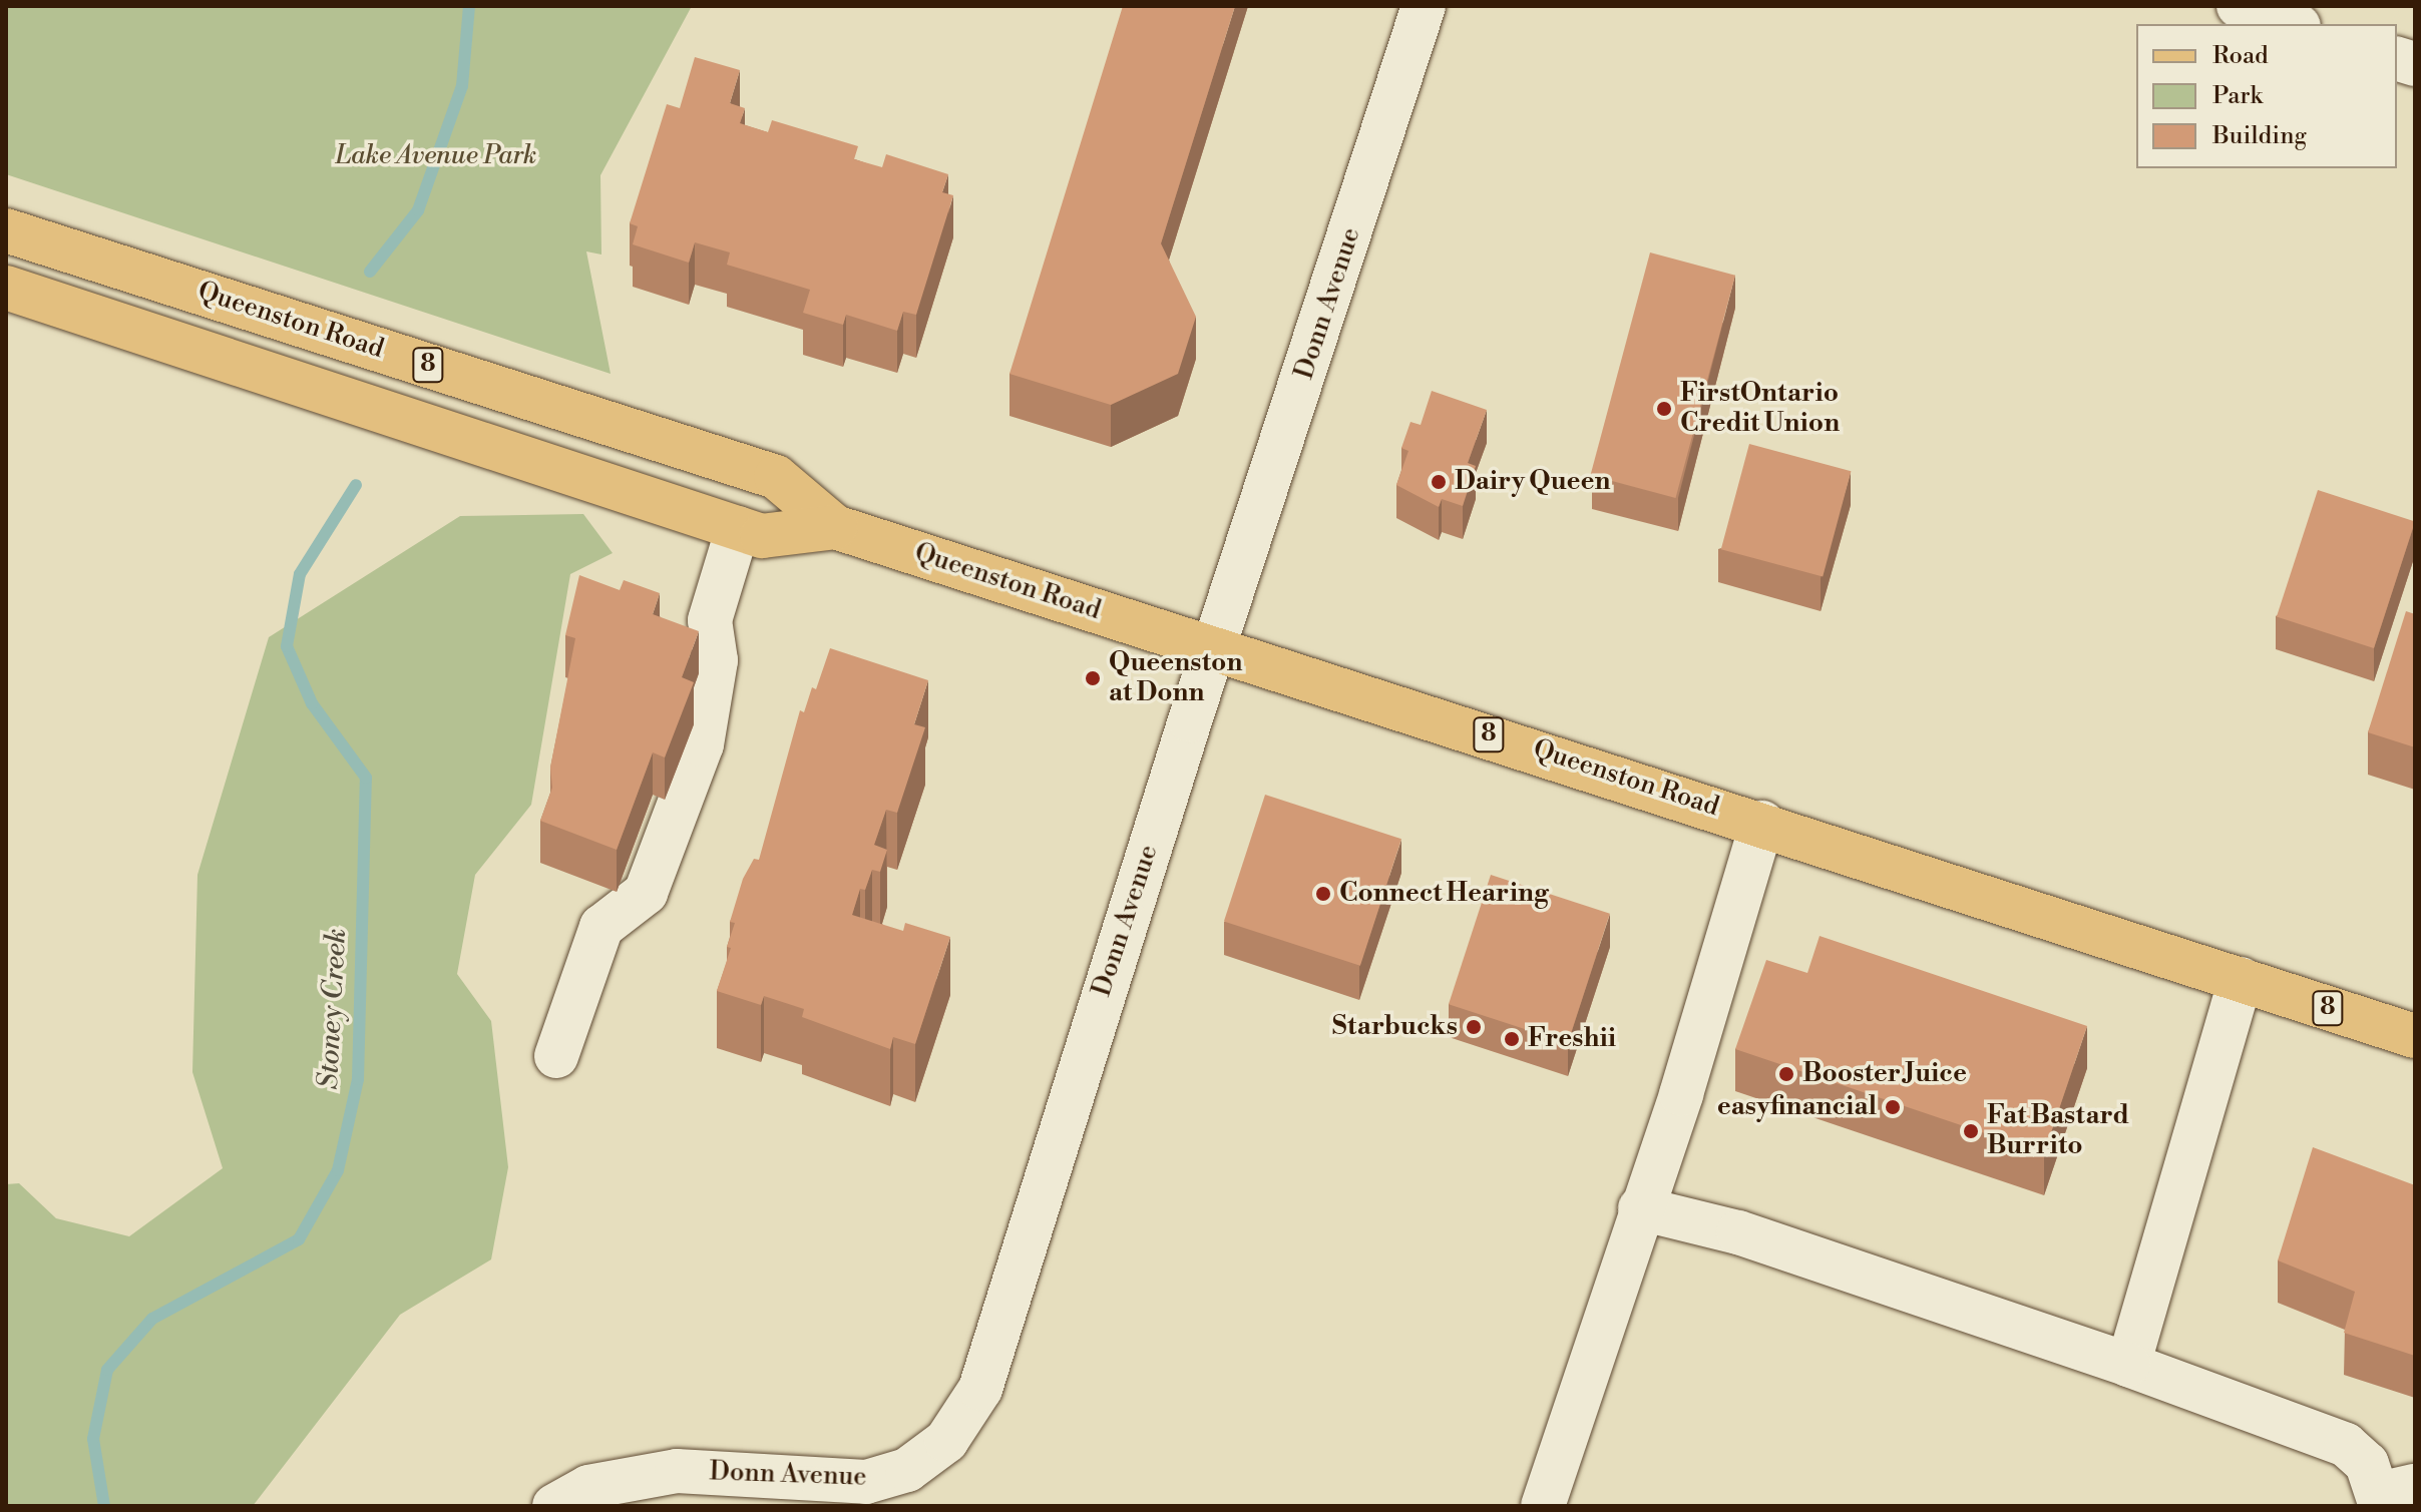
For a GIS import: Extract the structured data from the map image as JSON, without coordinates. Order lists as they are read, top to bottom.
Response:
{
  "streets": {
    "main road": ["Queenston Road", "8"],
    "street": ["Donn Avenue"]
  },
  "crossings": [
    ["Donn Avenue", "Queenston Road"]
  ],
  "water": ["Stoney Creek"],
  "parks": ["Lake Avenue Park"],
  "places": [
    "FirstOntario Credit Union",
    "Dairy Queen",
    "Queenston at Donn",
    "Connect Hearing",
    "Starbucks",
    "Freshii",
    "Booster Juice",
    "easyfinancial",
    "Fat Bastard Burrito"
  ],
  "legend": ["Road", "Park", "Building"]
}
